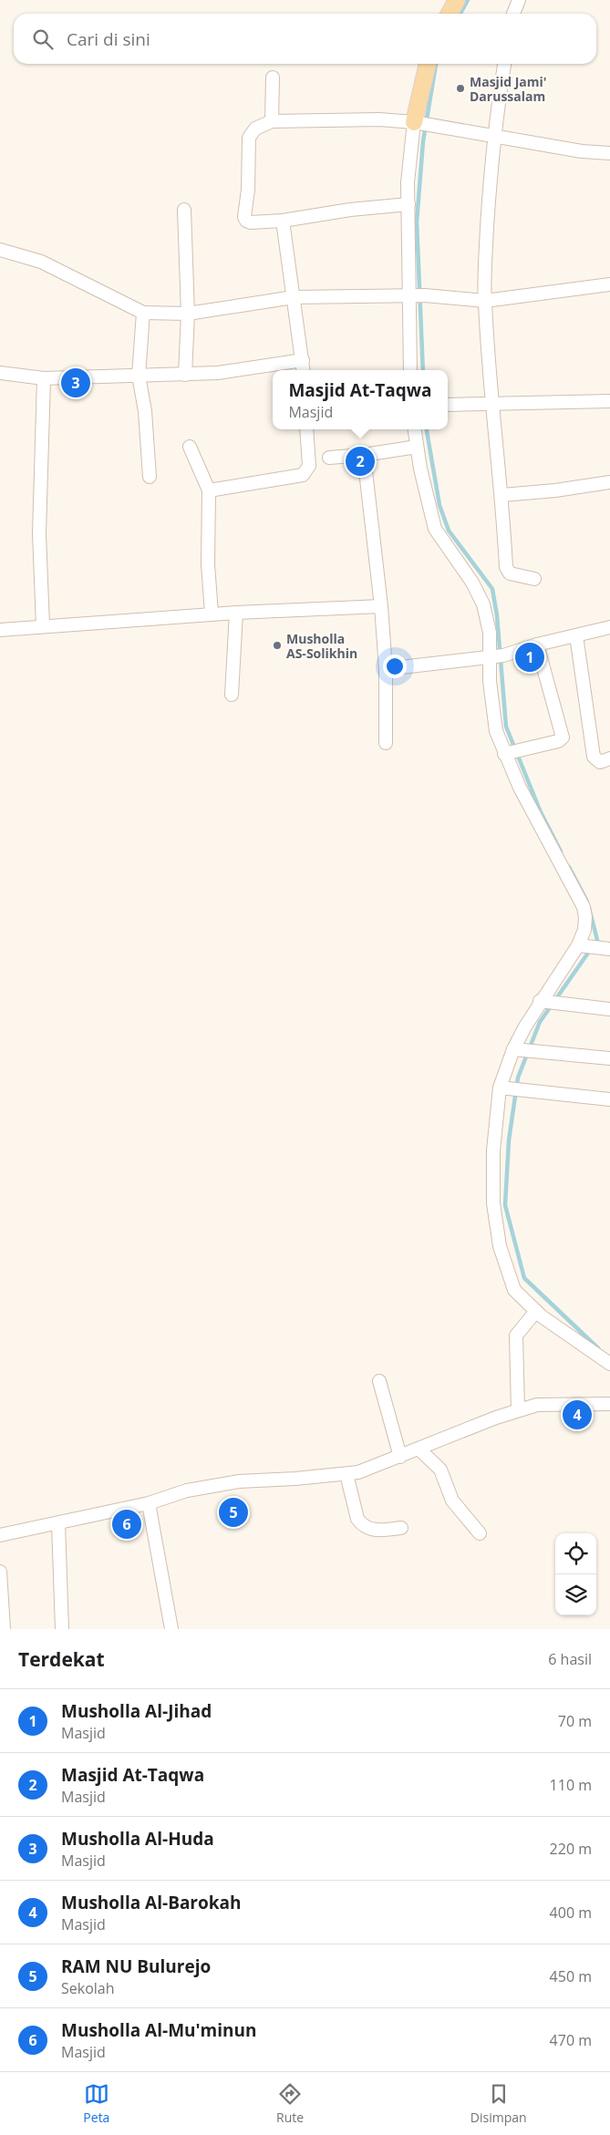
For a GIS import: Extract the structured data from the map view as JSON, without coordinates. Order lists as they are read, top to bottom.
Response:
{
  "places": ["Masjid Jami' Darussalam", "Musholla AS-Solikhin"],
  "page": {
    "search": "Cari di sini",
    "pins": [
      "3",
      "2",
      "1",
      "4",
      "5",
      "6"
    ],
    "popup": ["Masjid At-Taqwa", "Masjid"],
    "heading": ["Terdekat", "6 hasil"],
    "list": [
      {
        "mark": "1",
        "name": "Musholla Al-Jihad",
        "note": "Masjid",
        "value": "70 m"
      },
      {
        "mark": "2",
        "name": "Masjid At-Taqwa",
        "note": "Masjid",
        "value": "110 m"
      },
      {
        "mark": "3",
        "name": "Musholla Al-Huda",
        "note": "Masjid",
        "value": "220 m"
      },
      {
        "mark": "4",
        "name": "Musholla Al-Barokah",
        "note": "Masjid",
        "value": "400 m"
      },
      {
        "mark": "5",
        "name": "RAM NU Bulurejo",
        "note": "Sekolah",
        "value": "450 m"
      },
      {
        "mark": "6",
        "name": "Musholla Al-Mu'minun",
        "note": "Masjid",
        "value": "470 m"
      }
    ],
    "nav": ["Peta", "Rute", "Disimpan"]
  }
}
